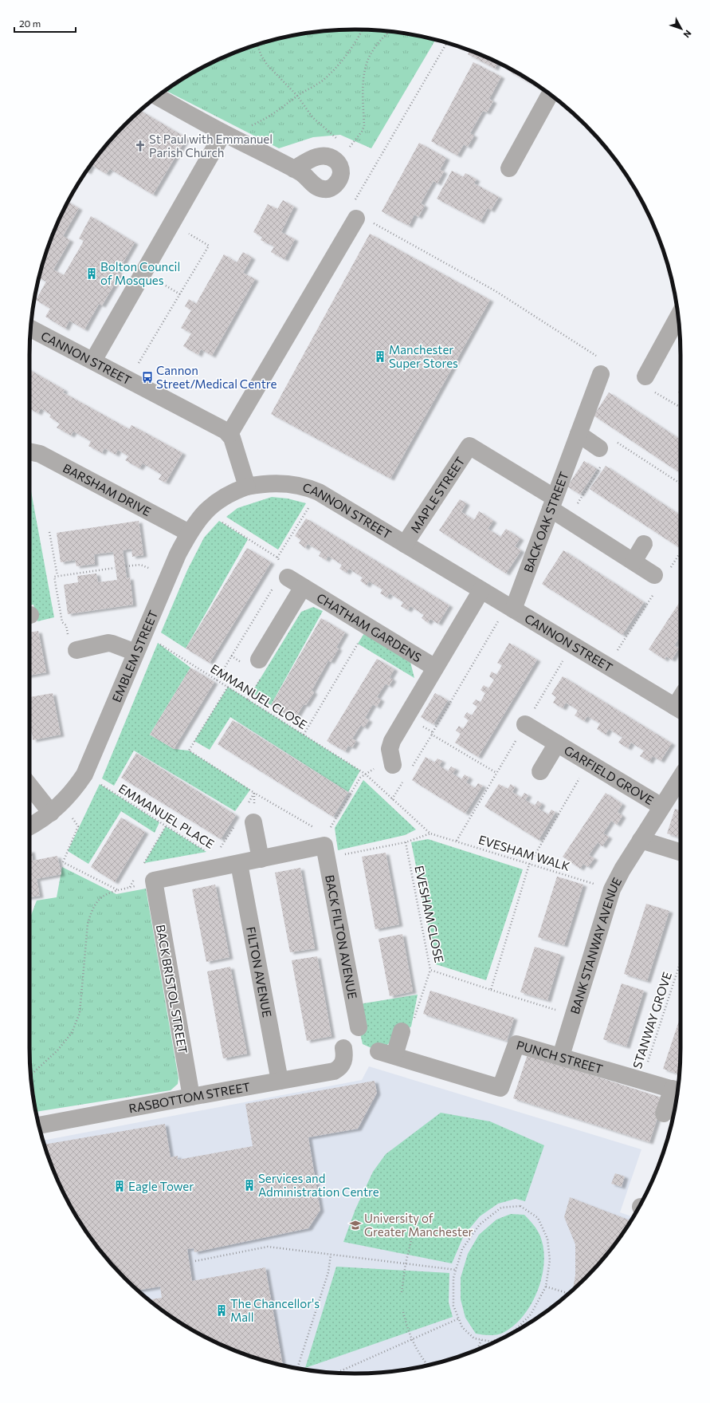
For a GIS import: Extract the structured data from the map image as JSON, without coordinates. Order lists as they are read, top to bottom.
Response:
{
  "streets": {
    "street": [
      "CANNON STREET",
      "BARSHAM DRIVE",
      "MAPLE STREET",
      "BACK OAK STREET",
      "CHATHAM GARDENS",
      "EMBLEM STREET",
      "GARFIELD GROVE",
      "BACK FILTON AVENUE",
      "BANK STANWAY AVENUE",
      "FILTON AVENUE",
      "BACK BRISTOL STREET",
      "PUNCH STREET",
      "RASBOTTOM STREET"
    ],
    "path": [
      "EMMANUEL CLOSE",
      "EMMANUEL PLACE",
      "EVESHAM WALK",
      "EVESHAM CLOSE",
      "STANWAY GROVE"
    ]
  },
  "crossings": [
    ["CANNON STREET", "MAPLE STREET"],
    ["CANNON STREET", "BACK OAK STREET"],
    ["CANNON STREET", "CHATHAM GARDENS"],
    ["CANNON STREET", "EMBLEM STREET"],
    ["BARSHAM DRIVE", "EMBLEM STREET"],
    ["MAPLE STREET", "BACK OAK STREET"],
    ["EMBLEM STREET", "EMMANUEL CLOSE"],
    ["EMMANUEL CLOSE", "EVESHAM WALK"],
    ["GARFIELD GROVE", "BANK STANWAY AVENUE"],
    ["EVESHAM WALK", "BANK STANWAY AVENUE"],
    ["EVESHAM CLOSE", "BANK STANWAY AVENUE"],
    ["BANK STANWAY AVENUE", "PUNCH STREET"],
    ["FILTON AVENUE", "RASBOTTOM STREET"],
    ["BACK BRISTOL STREET", "RASBOTTOM STREET"],
    ["STANWAY GROVE", "PUNCH STREET"]
  ],
  "places": {
    "church": ["St Paul with Emmanuel Parish Church"],
    "building": [
      "Bolton Council of Mosques",
      "Manchester Super Stores",
      "Services and Administration Centre",
      "Eagle Tower",
      "The Chancellor's Mall"
    ],
    "bus stop": ["Cannon Street/Medical Centre"],
    "school or university": ["University of Greater Manchester"]
  },
  "scale_bar": "20 m",
  "north": "bottom right"
}
